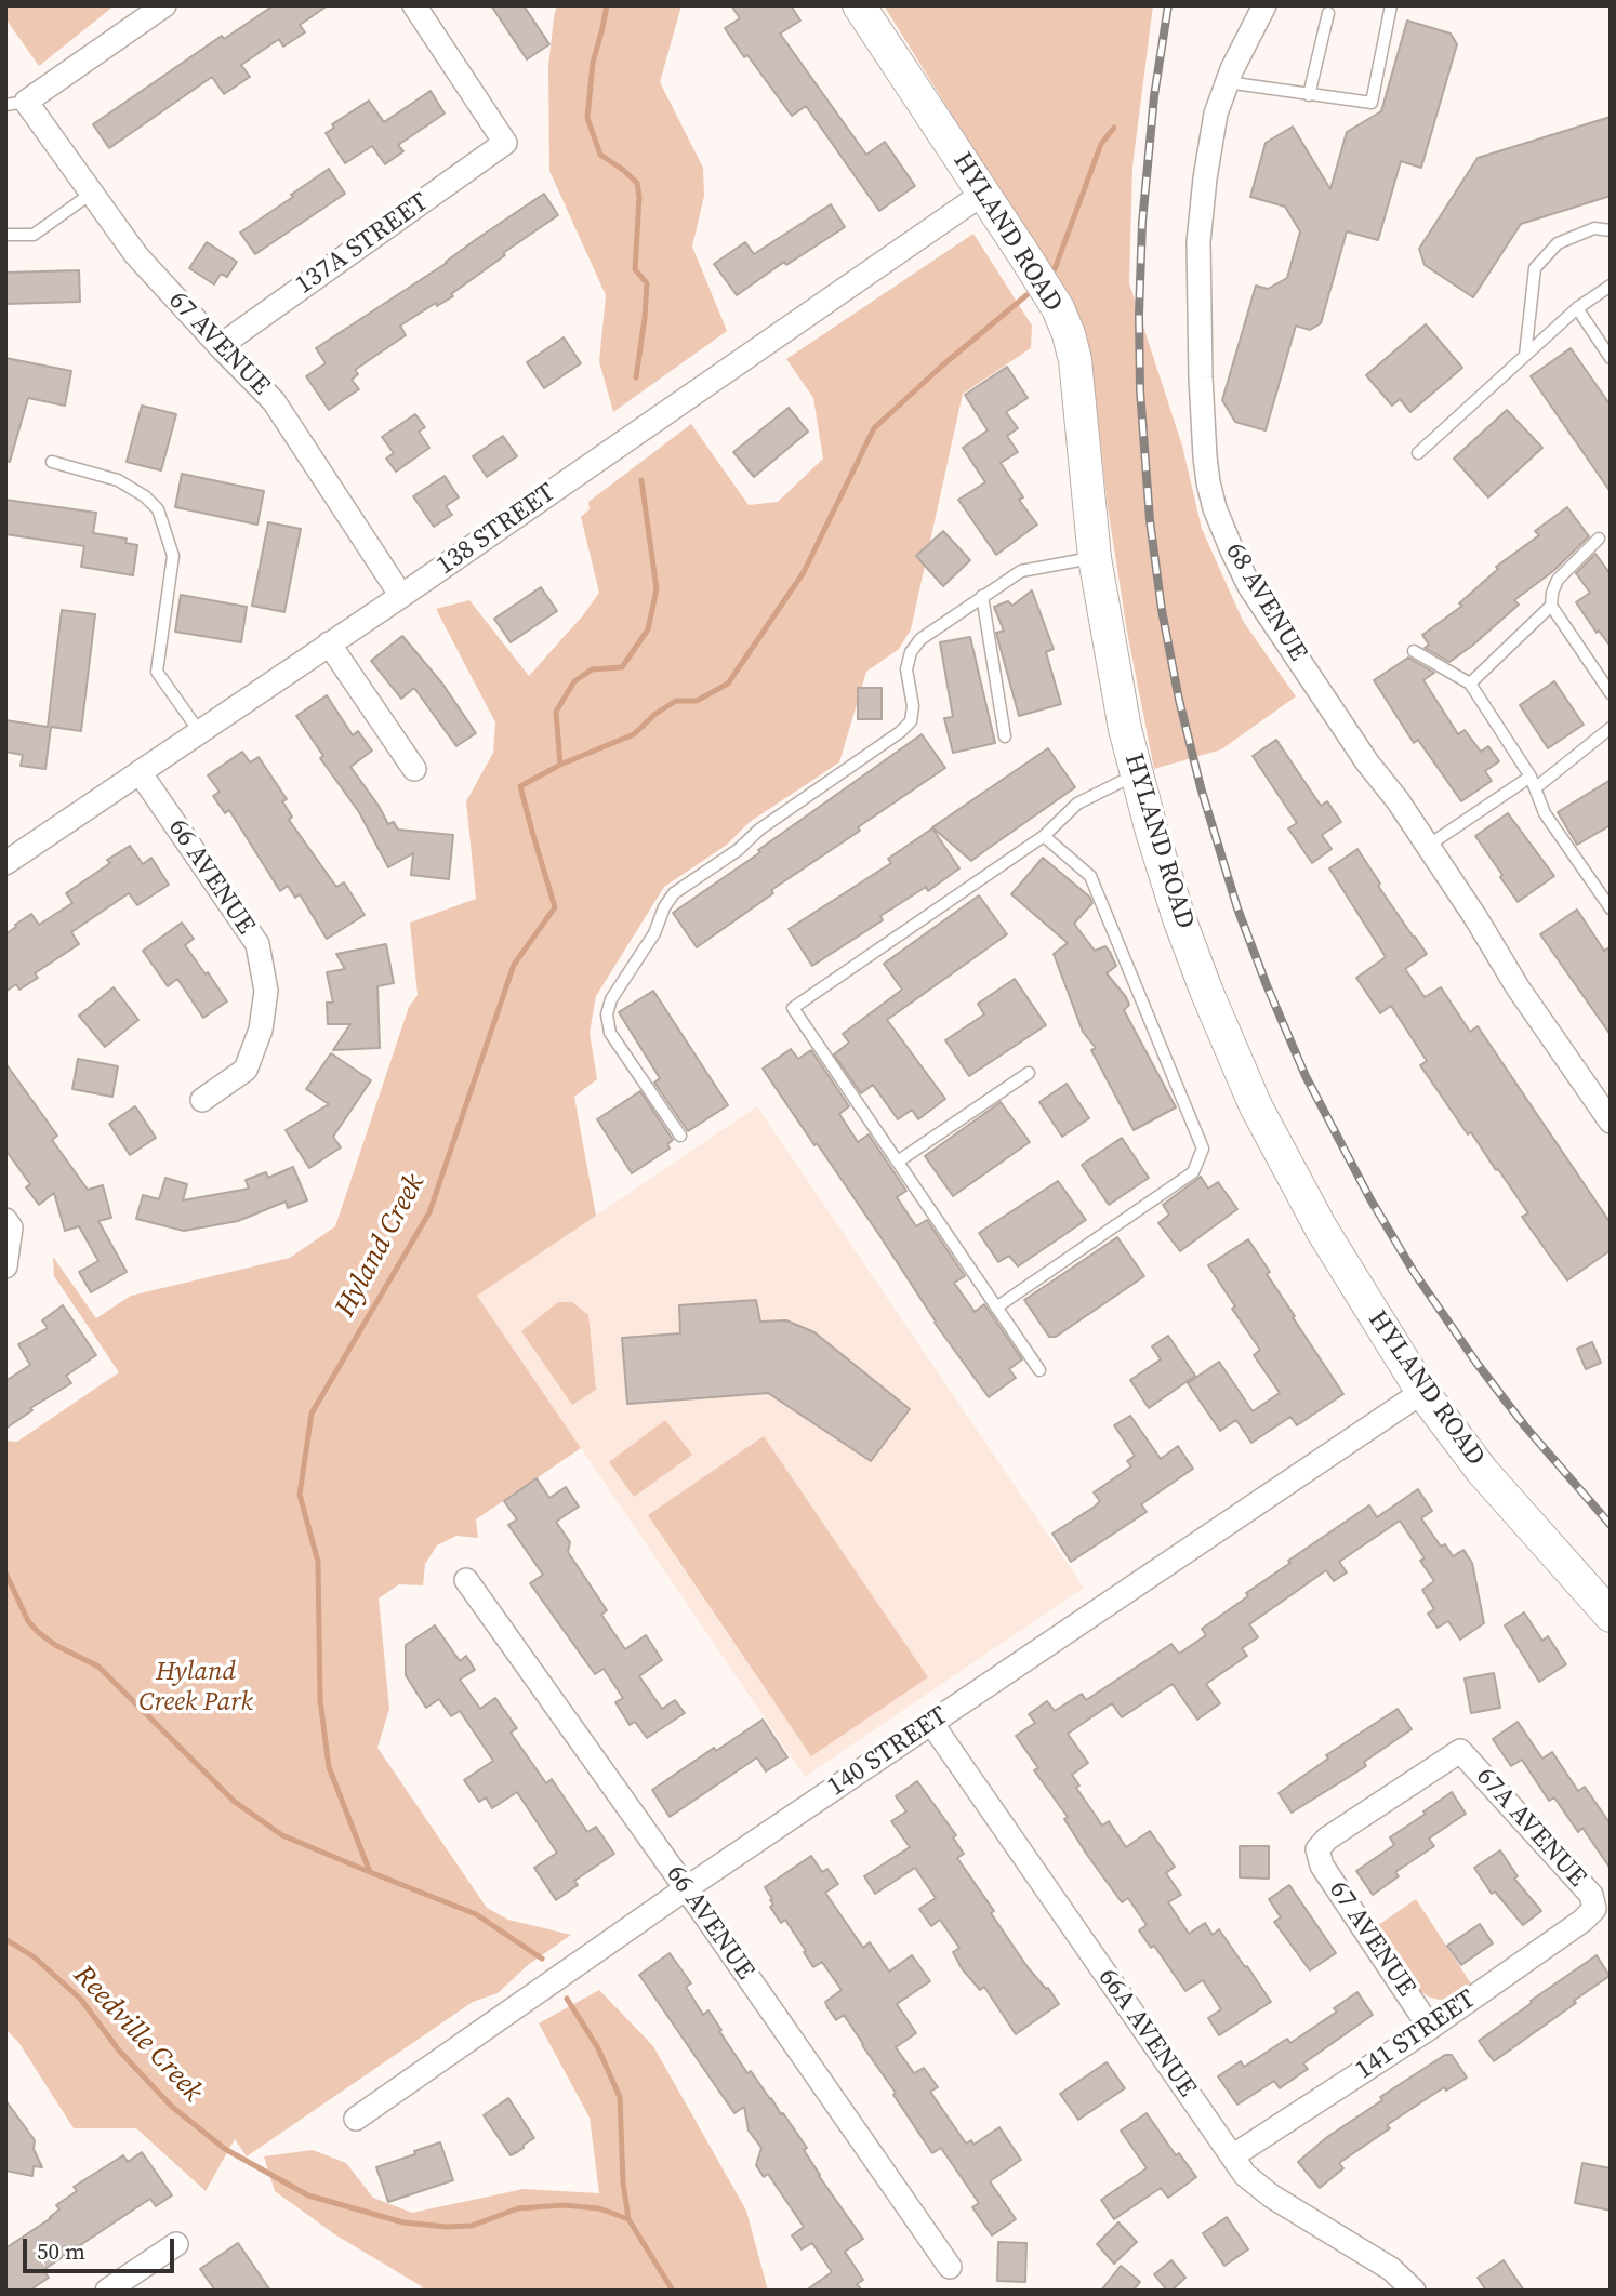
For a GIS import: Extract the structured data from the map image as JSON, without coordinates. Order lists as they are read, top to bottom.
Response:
{
  "streets": {
    "street": [
      "HYLAND ROAD",
      "137A STREET",
      "67 AVENUE",
      "138 STREET",
      "68 AVENUE",
      "66 AVENUE",
      "140 STREET",
      "67A AVENUE",
      "66A AVENUE",
      "141 STREET"
    ]
  },
  "crossings": [
    ["HYLAND ROAD", "138 STREET"],
    ["HYLAND ROAD", "140 STREET"],
    ["137A STREET", "67 AVENUE"],
    ["67 AVENUE", "138 STREET"],
    ["67 AVENUE", "67A AVENUE"],
    ["67 AVENUE", "141 STREET"],
    ["138 STREET", "66 AVENUE"],
    ["66 AVENUE", "140 STREET"],
    ["140 STREET", "66A AVENUE"],
    ["67A AVENUE", "141 STREET"],
    ["66A AVENUE", "141 STREET"]
  ],
  "water": ["Hyland Creek", "Reedville Creek"],
  "parks": ["Hyland Creek Park"],
  "scale_bar": "50 m"
}
